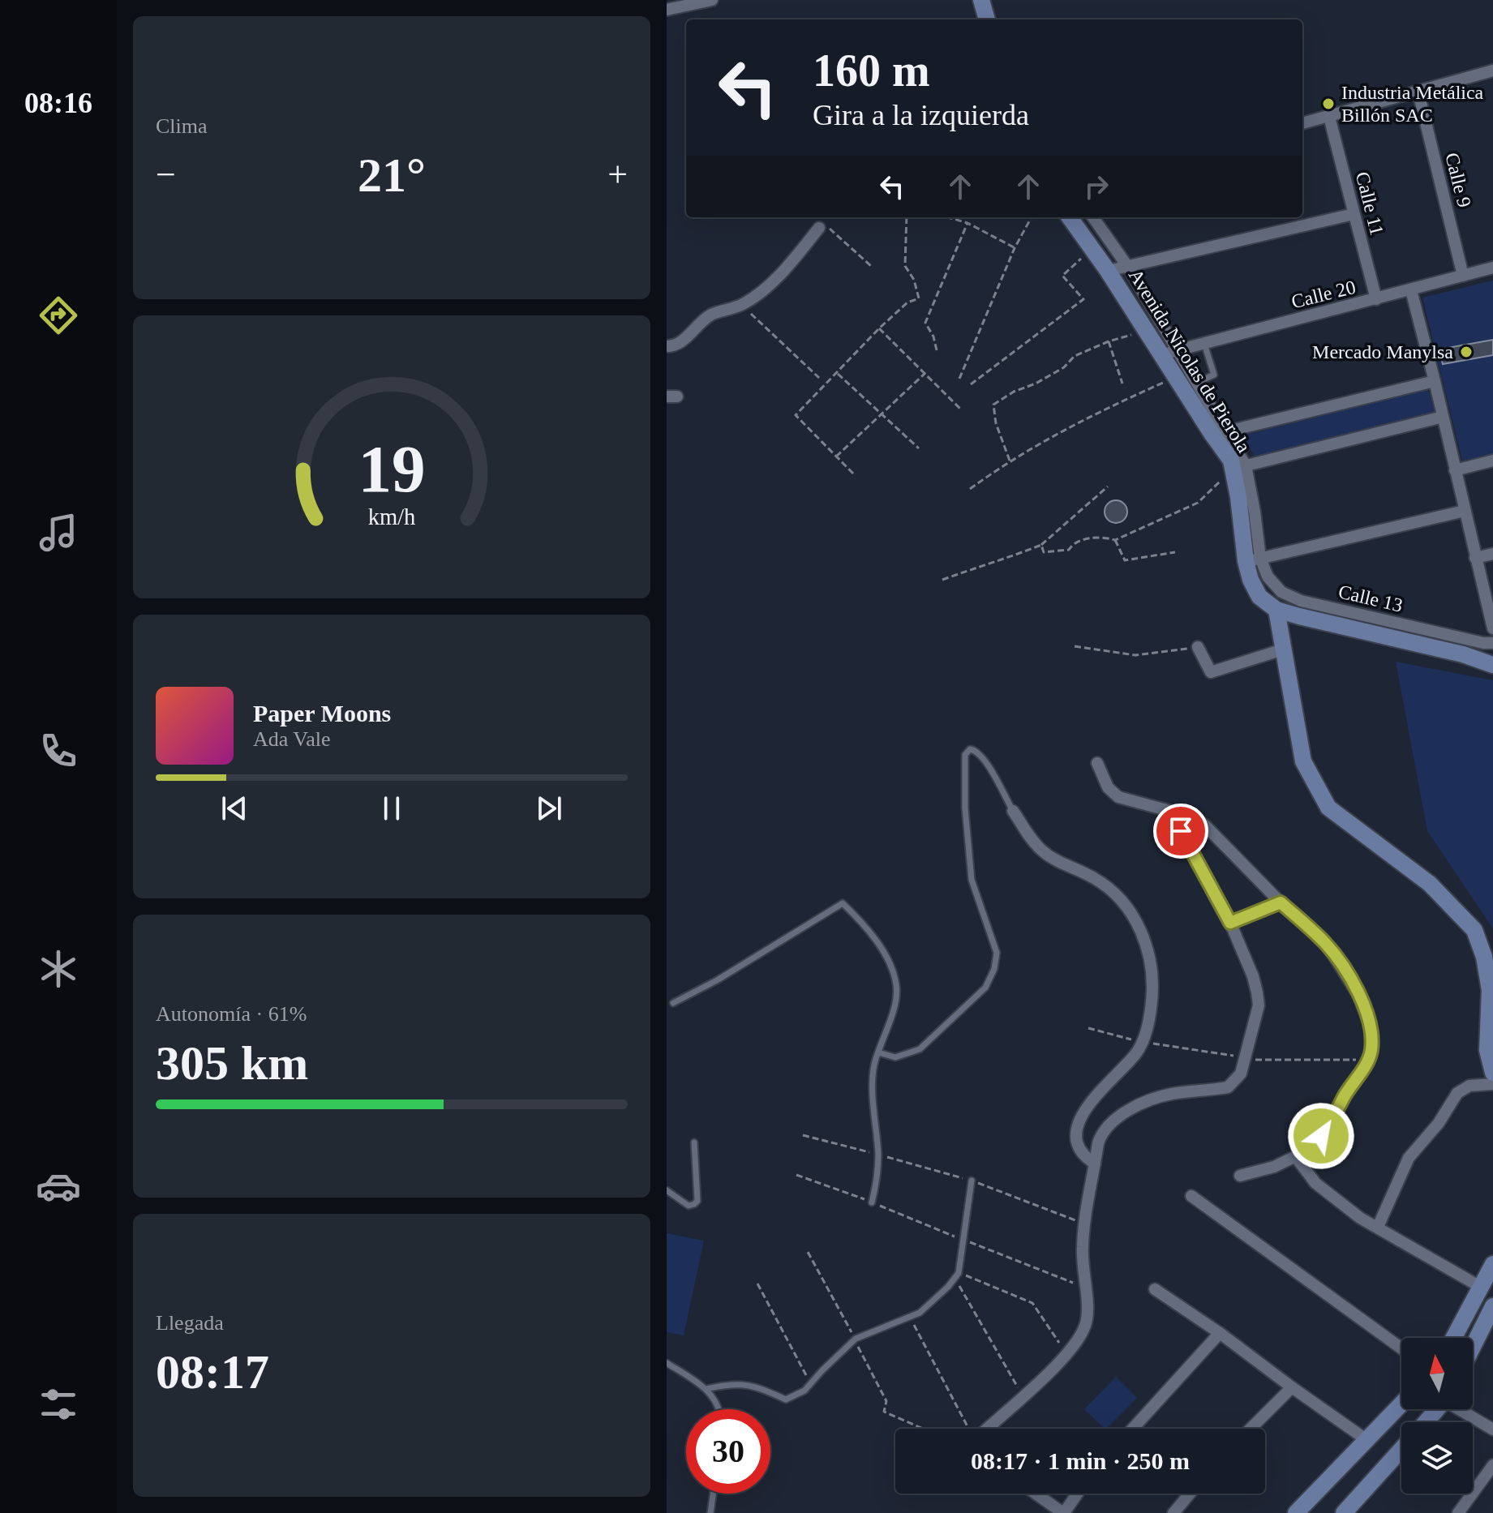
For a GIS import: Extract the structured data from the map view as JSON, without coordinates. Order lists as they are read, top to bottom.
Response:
{
  "streets": {
    "street": [
      "Calle 9",
      "Calle 11",
      "Calle 20",
      "Avenida Nicolas de Pierola",
      "Calle 13"
    ]
  },
  "crossings": [
    ["Calle 9", "Calle 20"],
    ["Calle 11", "Calle 20"],
    ["Calle 20", "Avenida Nicolas de Pierola"],
    ["Avenida Nicolas de Pierola", "Calle 13"]
  ],
  "places": ["Industria Metálica Billón SAC", "Mercado Manylsa"],
  "north": "top",
  "page": {
    "tabs": "08:16",
    "tile": [
      "Clima",
      ["Autonomía · 61%", "305 km"],
      ["Llegada", "08:17"]
    ],
    "turn": ["160 m", "Gira a la izquierda"],
    "heat": ["−", "21°", "+"],
    "song": ["Paper Moons", "Ada Vale"],
    "limit": "30",
    "trip": "08:17 · 1 min · 250 m",
    "gauge": ["19", "km/h"]
  }
}
